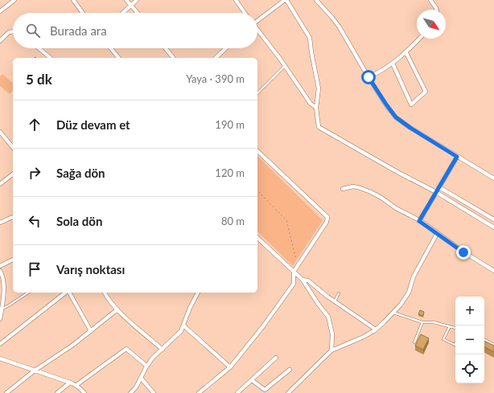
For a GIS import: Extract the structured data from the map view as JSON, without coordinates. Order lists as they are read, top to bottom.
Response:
{
  "north": "bottom right",
  "page": {
    "search": "Burada ara",
    "heading": ["5 dk", "Yaya · 390 m"],
    "list": [
      ["Düz devam et", "190 m"],
      ["Sağa dön", "120 m"],
      ["Sola dön", "80 m"],
      "Varış noktası"
    ],
    "map_buttons": ["+", "−"]
  }
}
